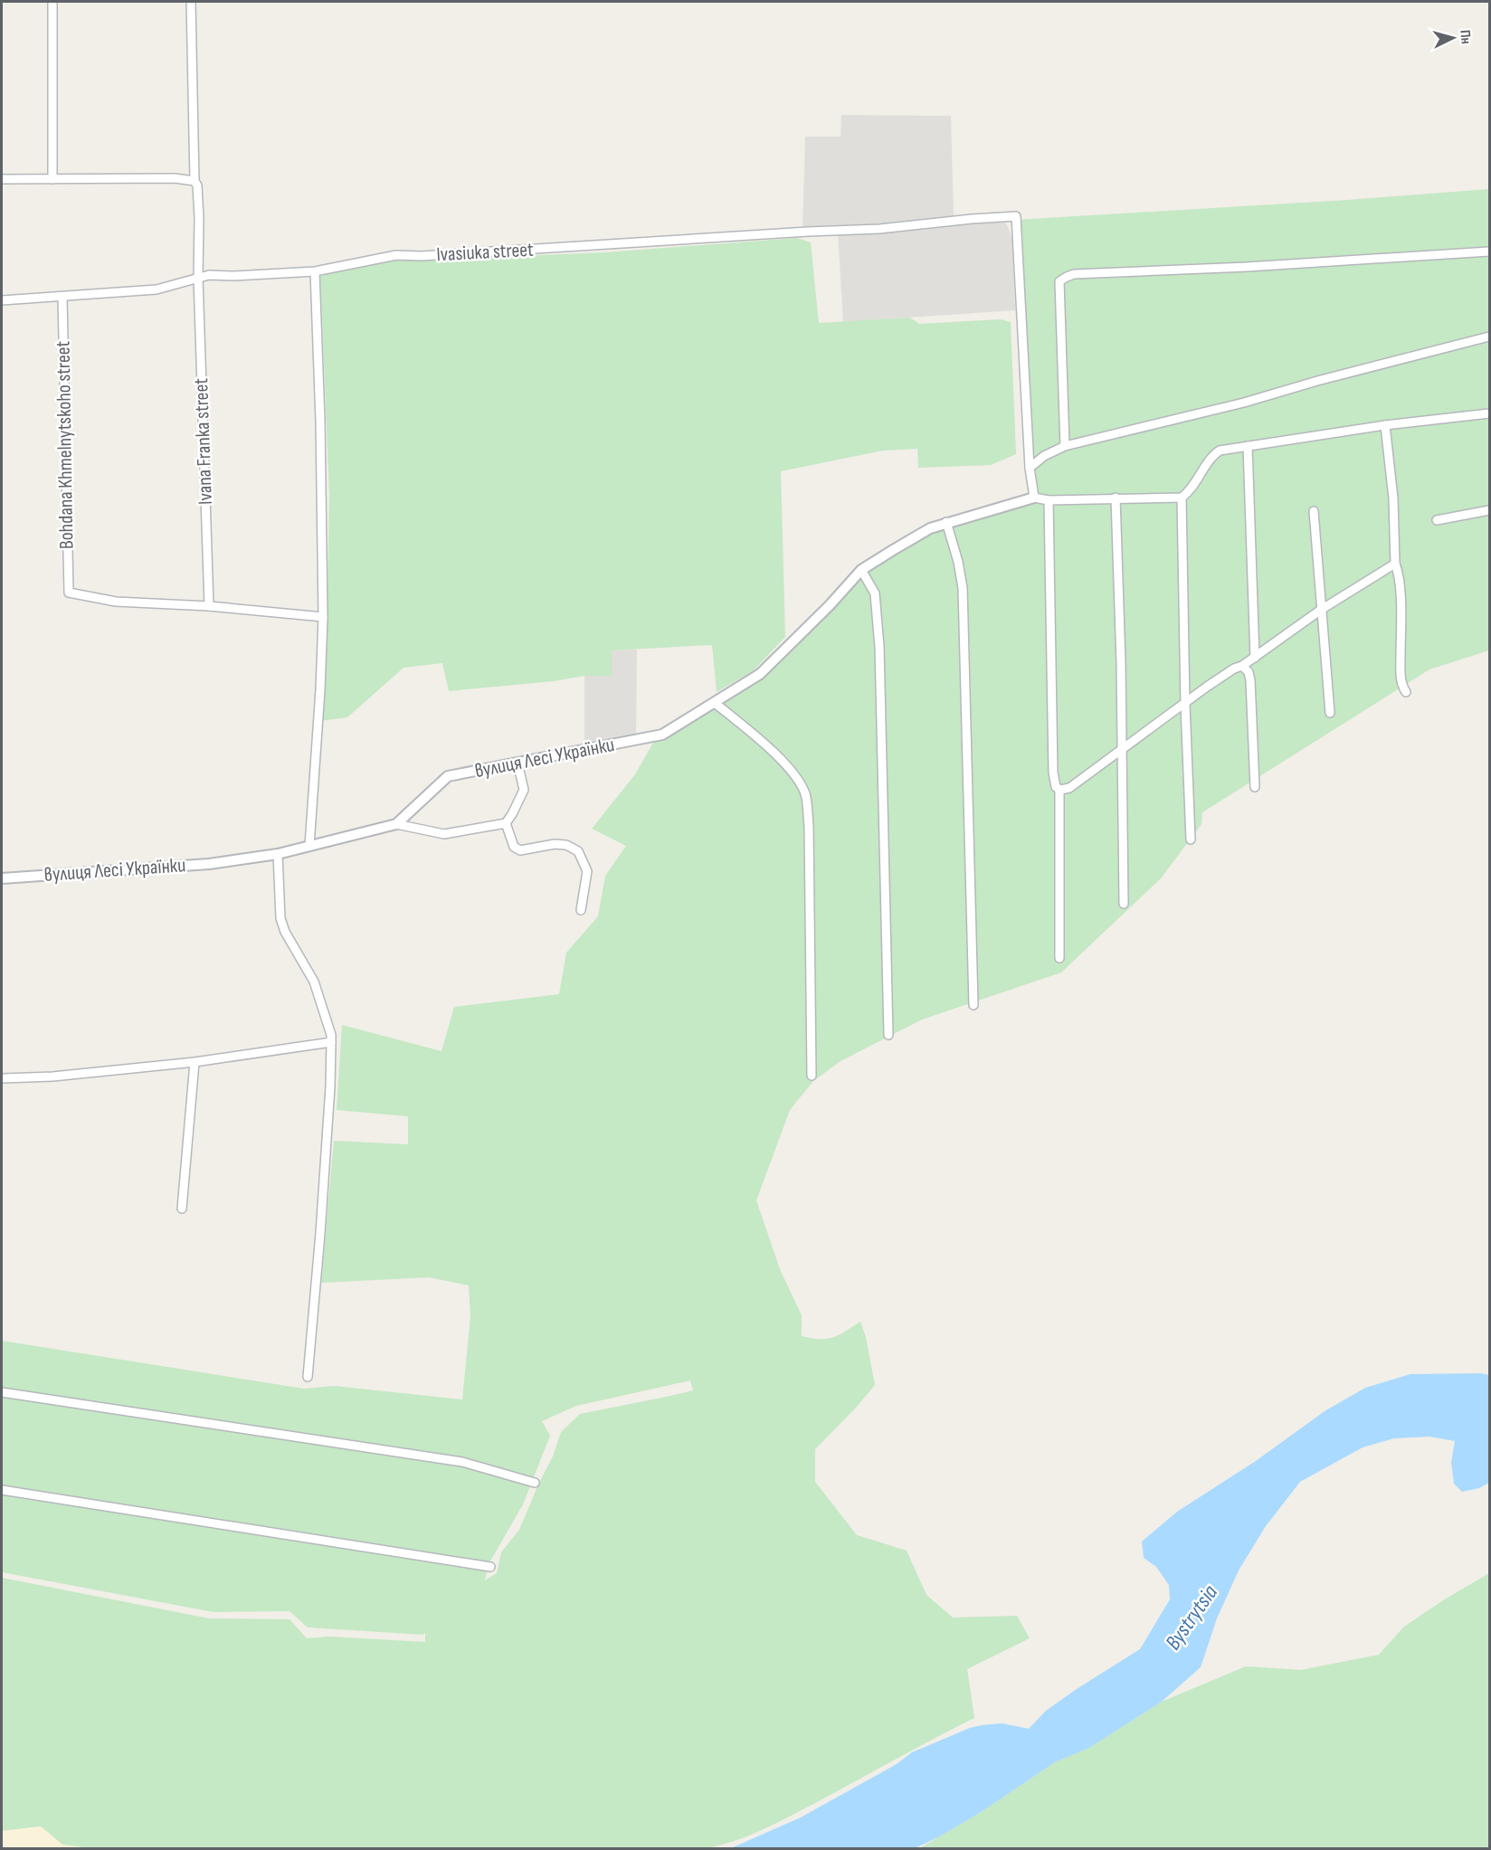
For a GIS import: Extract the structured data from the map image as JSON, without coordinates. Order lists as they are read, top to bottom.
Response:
{
  "streets": {
    "street": [
      "Ivasiuka street",
      "Ivana Franka street",
      "Bohdana Khmelnytskoho street",
      "вулиця Лесі Українки"
    ]
  },
  "crossings": [
    ["Ivasiuka street", "Ivana Franka street"],
    ["Ivasiuka street", "Bohdana Khmelnytskoho street"],
    ["Ivana Franka street", "Bohdana Khmelnytskoho street"]
  ],
  "water": ["Bystrytsia"],
  "north": "right"
}
